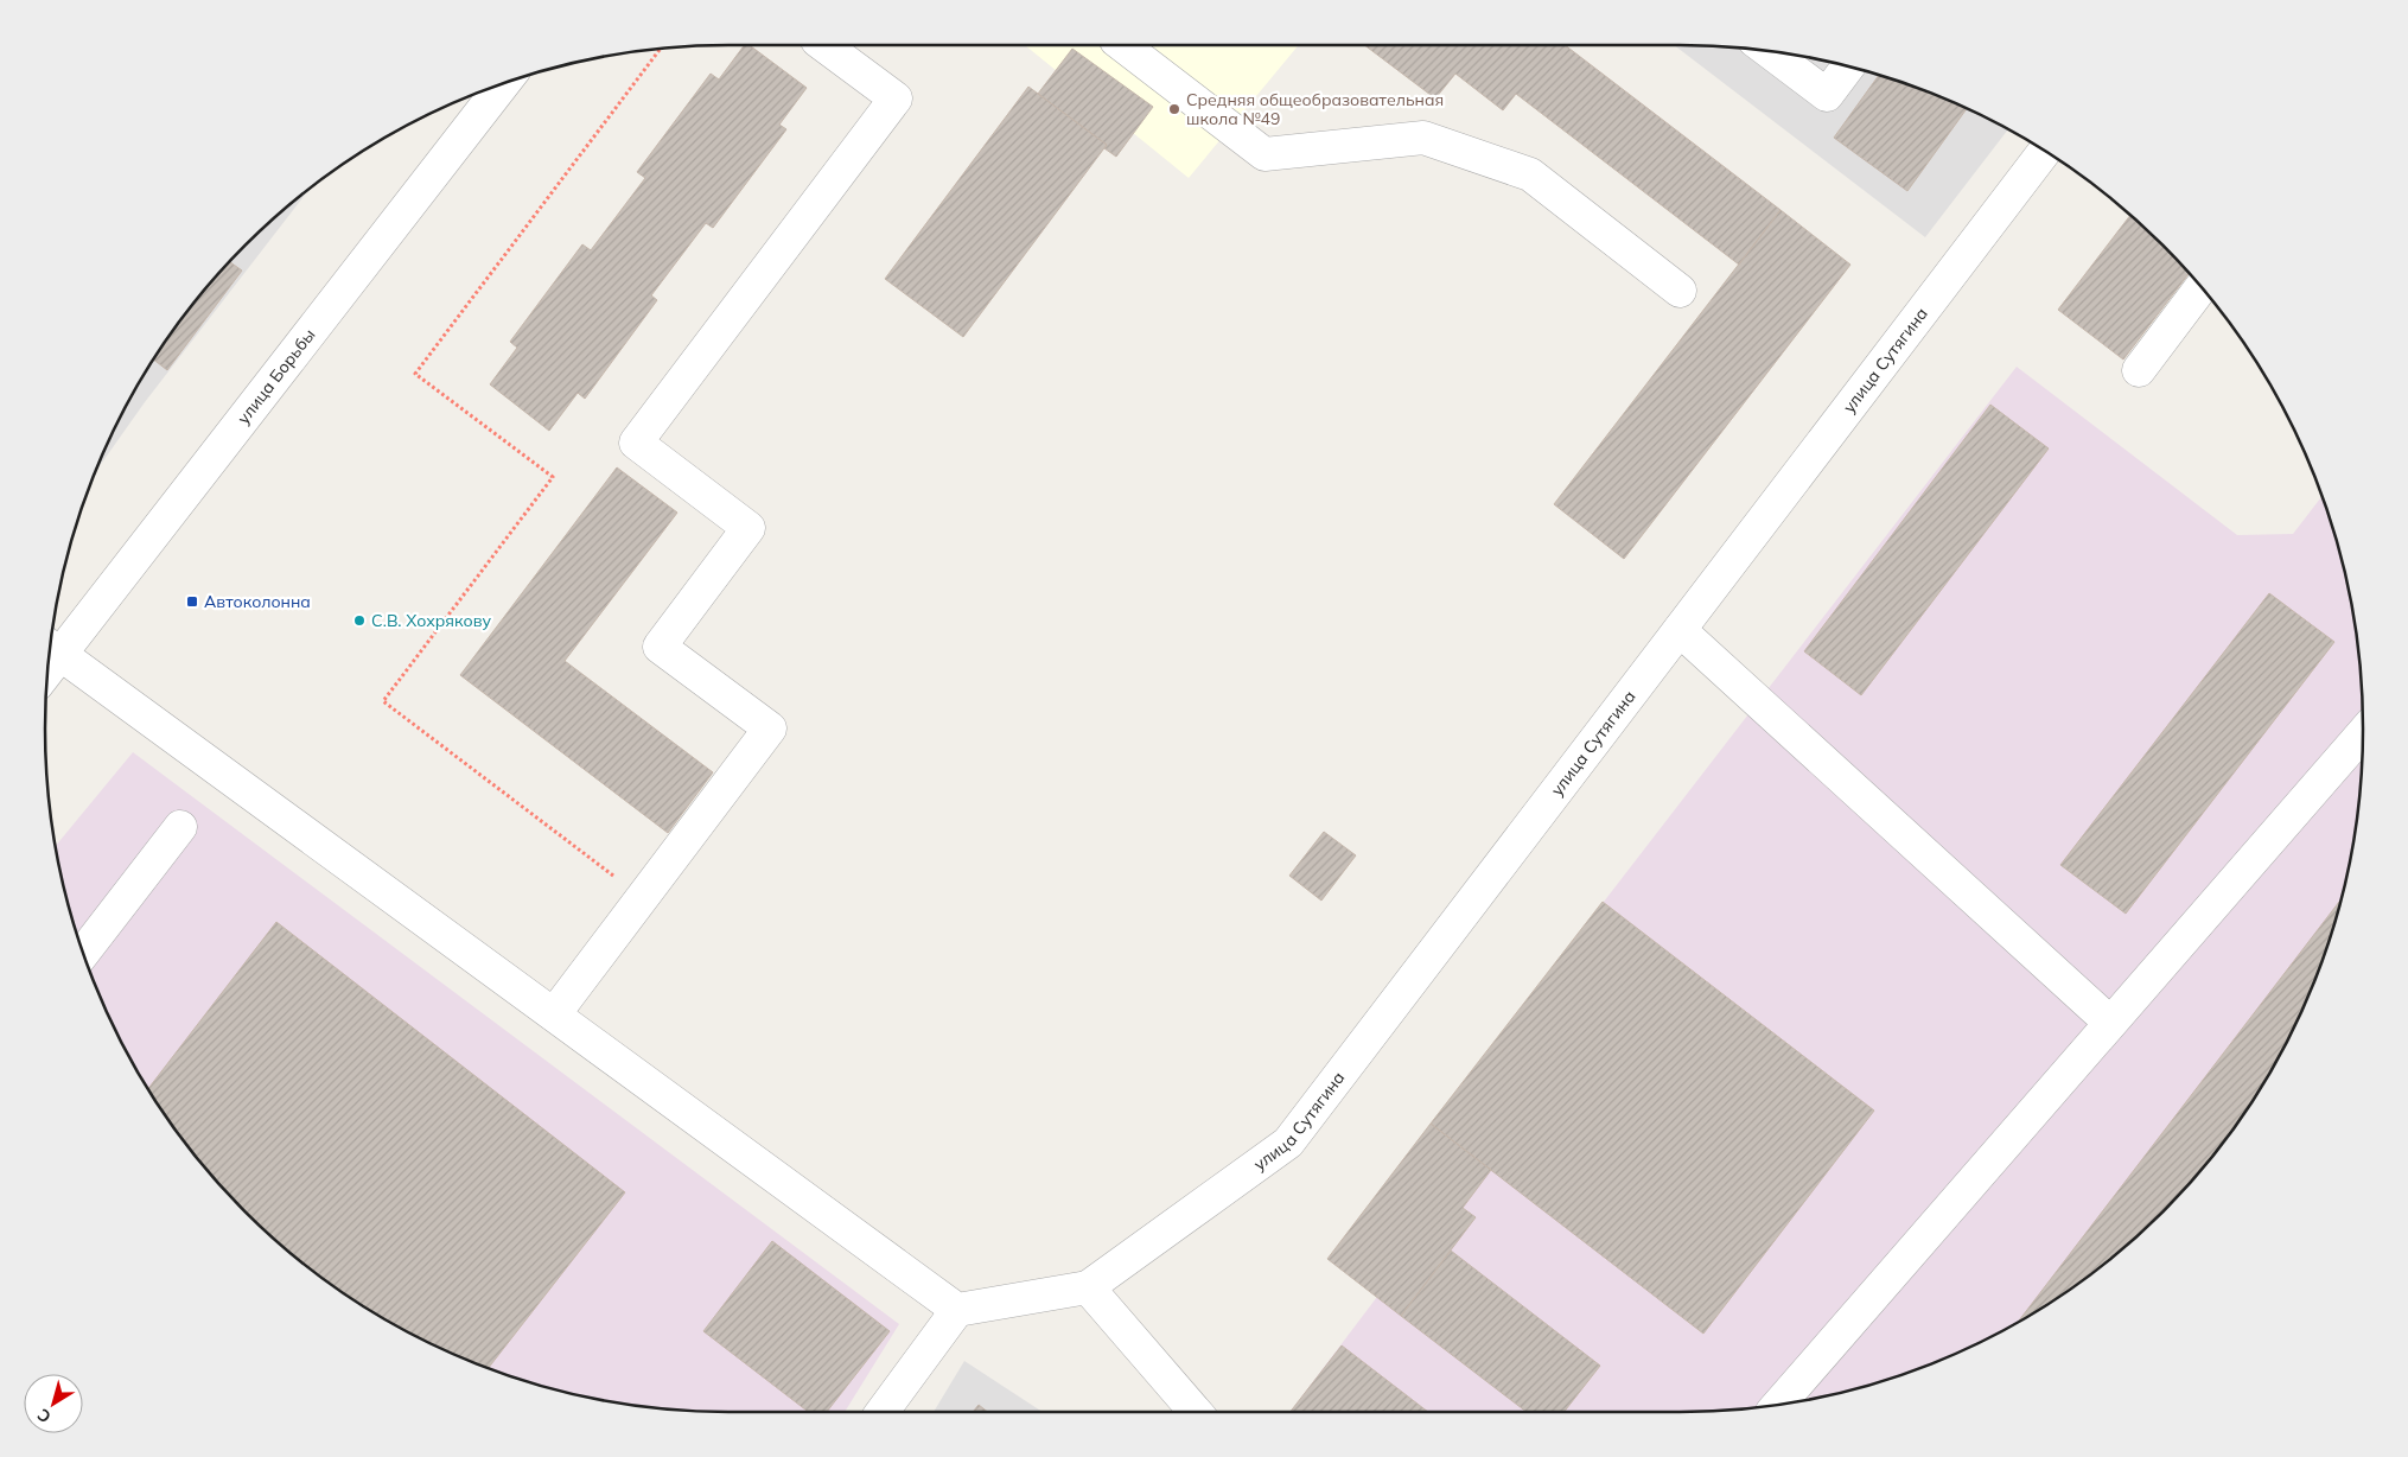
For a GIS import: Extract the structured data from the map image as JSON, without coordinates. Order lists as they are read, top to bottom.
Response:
{
  "streets": {
    "street": ["улица Сутягина", "улица Борьбы"]
  },
  "places": {
    "other": ["Средняя общеобразовательная школа №49", "С.В. Хохрякову"],
    "transit": ["Автоколонна"]
  },
  "north": "bottom left"
}
